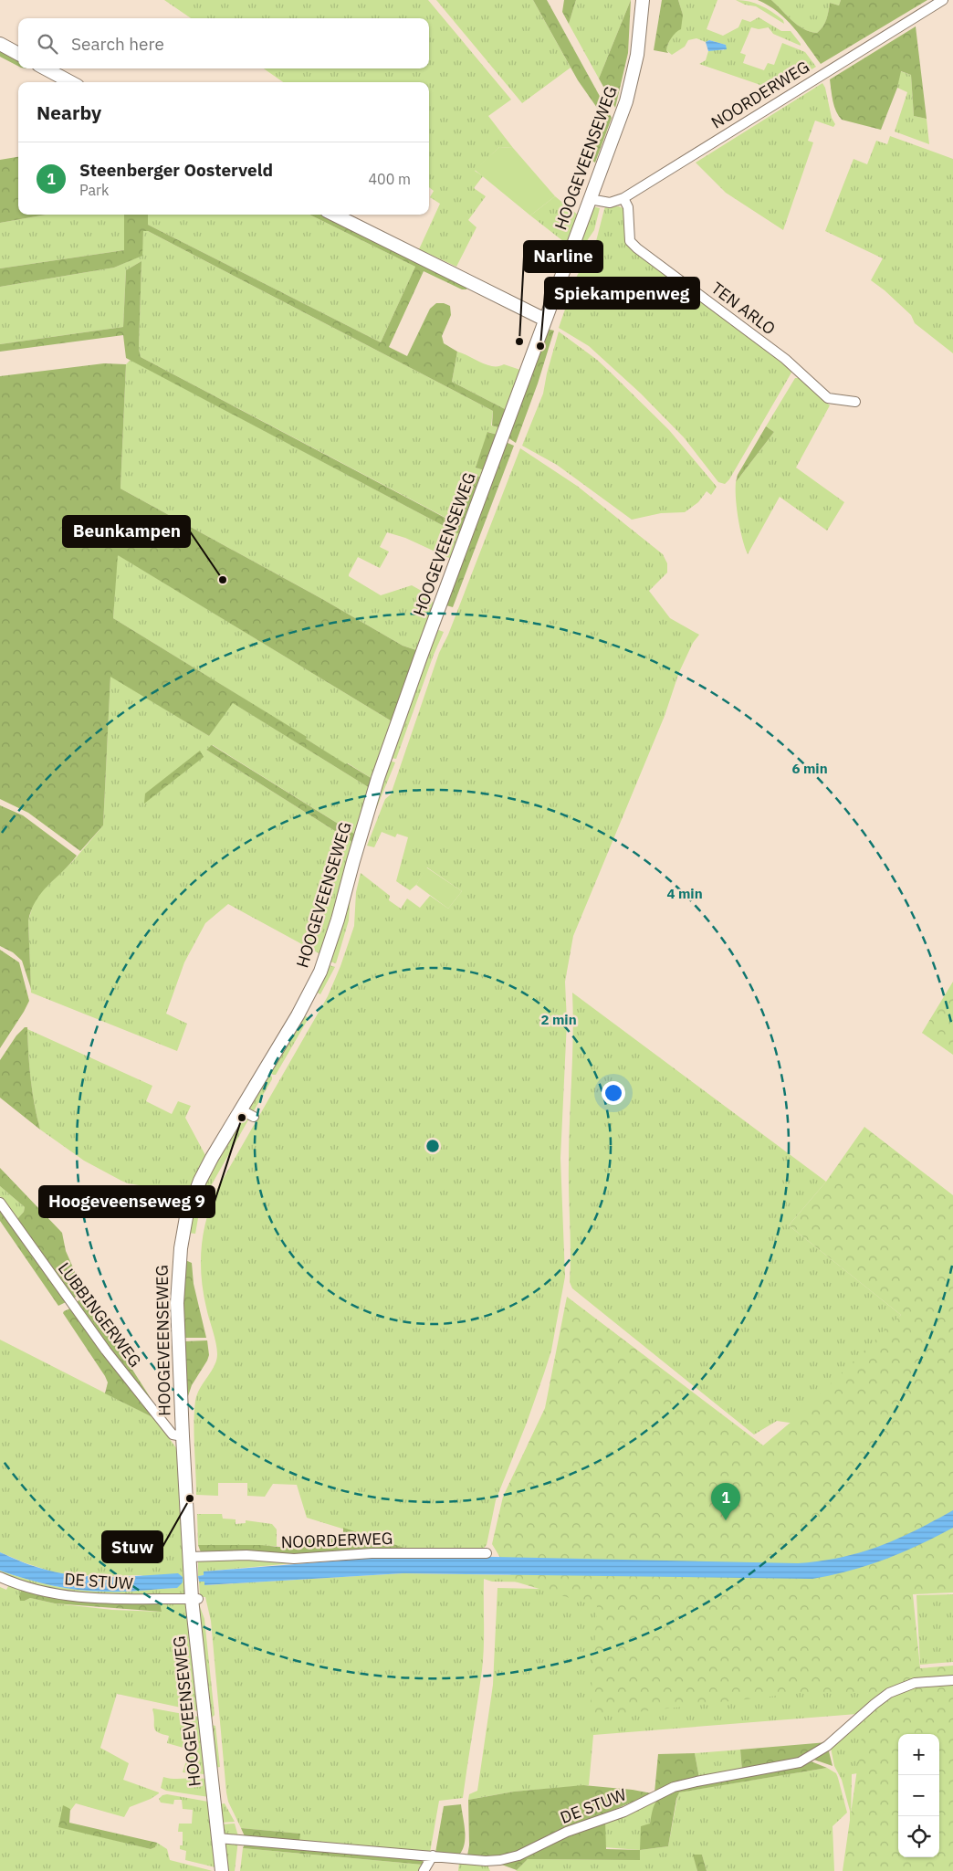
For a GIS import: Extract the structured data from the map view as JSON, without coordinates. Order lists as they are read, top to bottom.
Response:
{
  "streets": {
    "main road": ["HOOGEVEENSEWEG"],
    "street": [
      "NOORDERWEG",
      "TEN ARLO",
      "LUBBINGERWEG",
      "DE STUW"
    ]
  },
  "crossings": [
    ["NOORDERWEG", "HOOGEVEENSEWEG"],
    ["NOORDERWEG", "TEN ARLO"],
    ["HOOGEVEENSEWEG", "LUBBINGERWEG"],
    ["HOOGEVEENSEWEG", "DE STUW"]
  ],
  "places": [
    "Narline",
    "Spiekampenweg",
    "Beunkampen",
    "Hoogeveenseweg 9",
    "Stuw"
  ],
  "page": {
    "search": "Search here",
    "heading": "Nearby",
    "list": [
      {
        "mark": "1",
        "name": "Steenberger Oosterveld",
        "note": "Park",
        "value": "400 m"
      }
    ],
    "pins": "1",
    "map_buttons": ["+", "−"]
  },
  "rings": ["6 min", "4 min", "2 min"]
}
